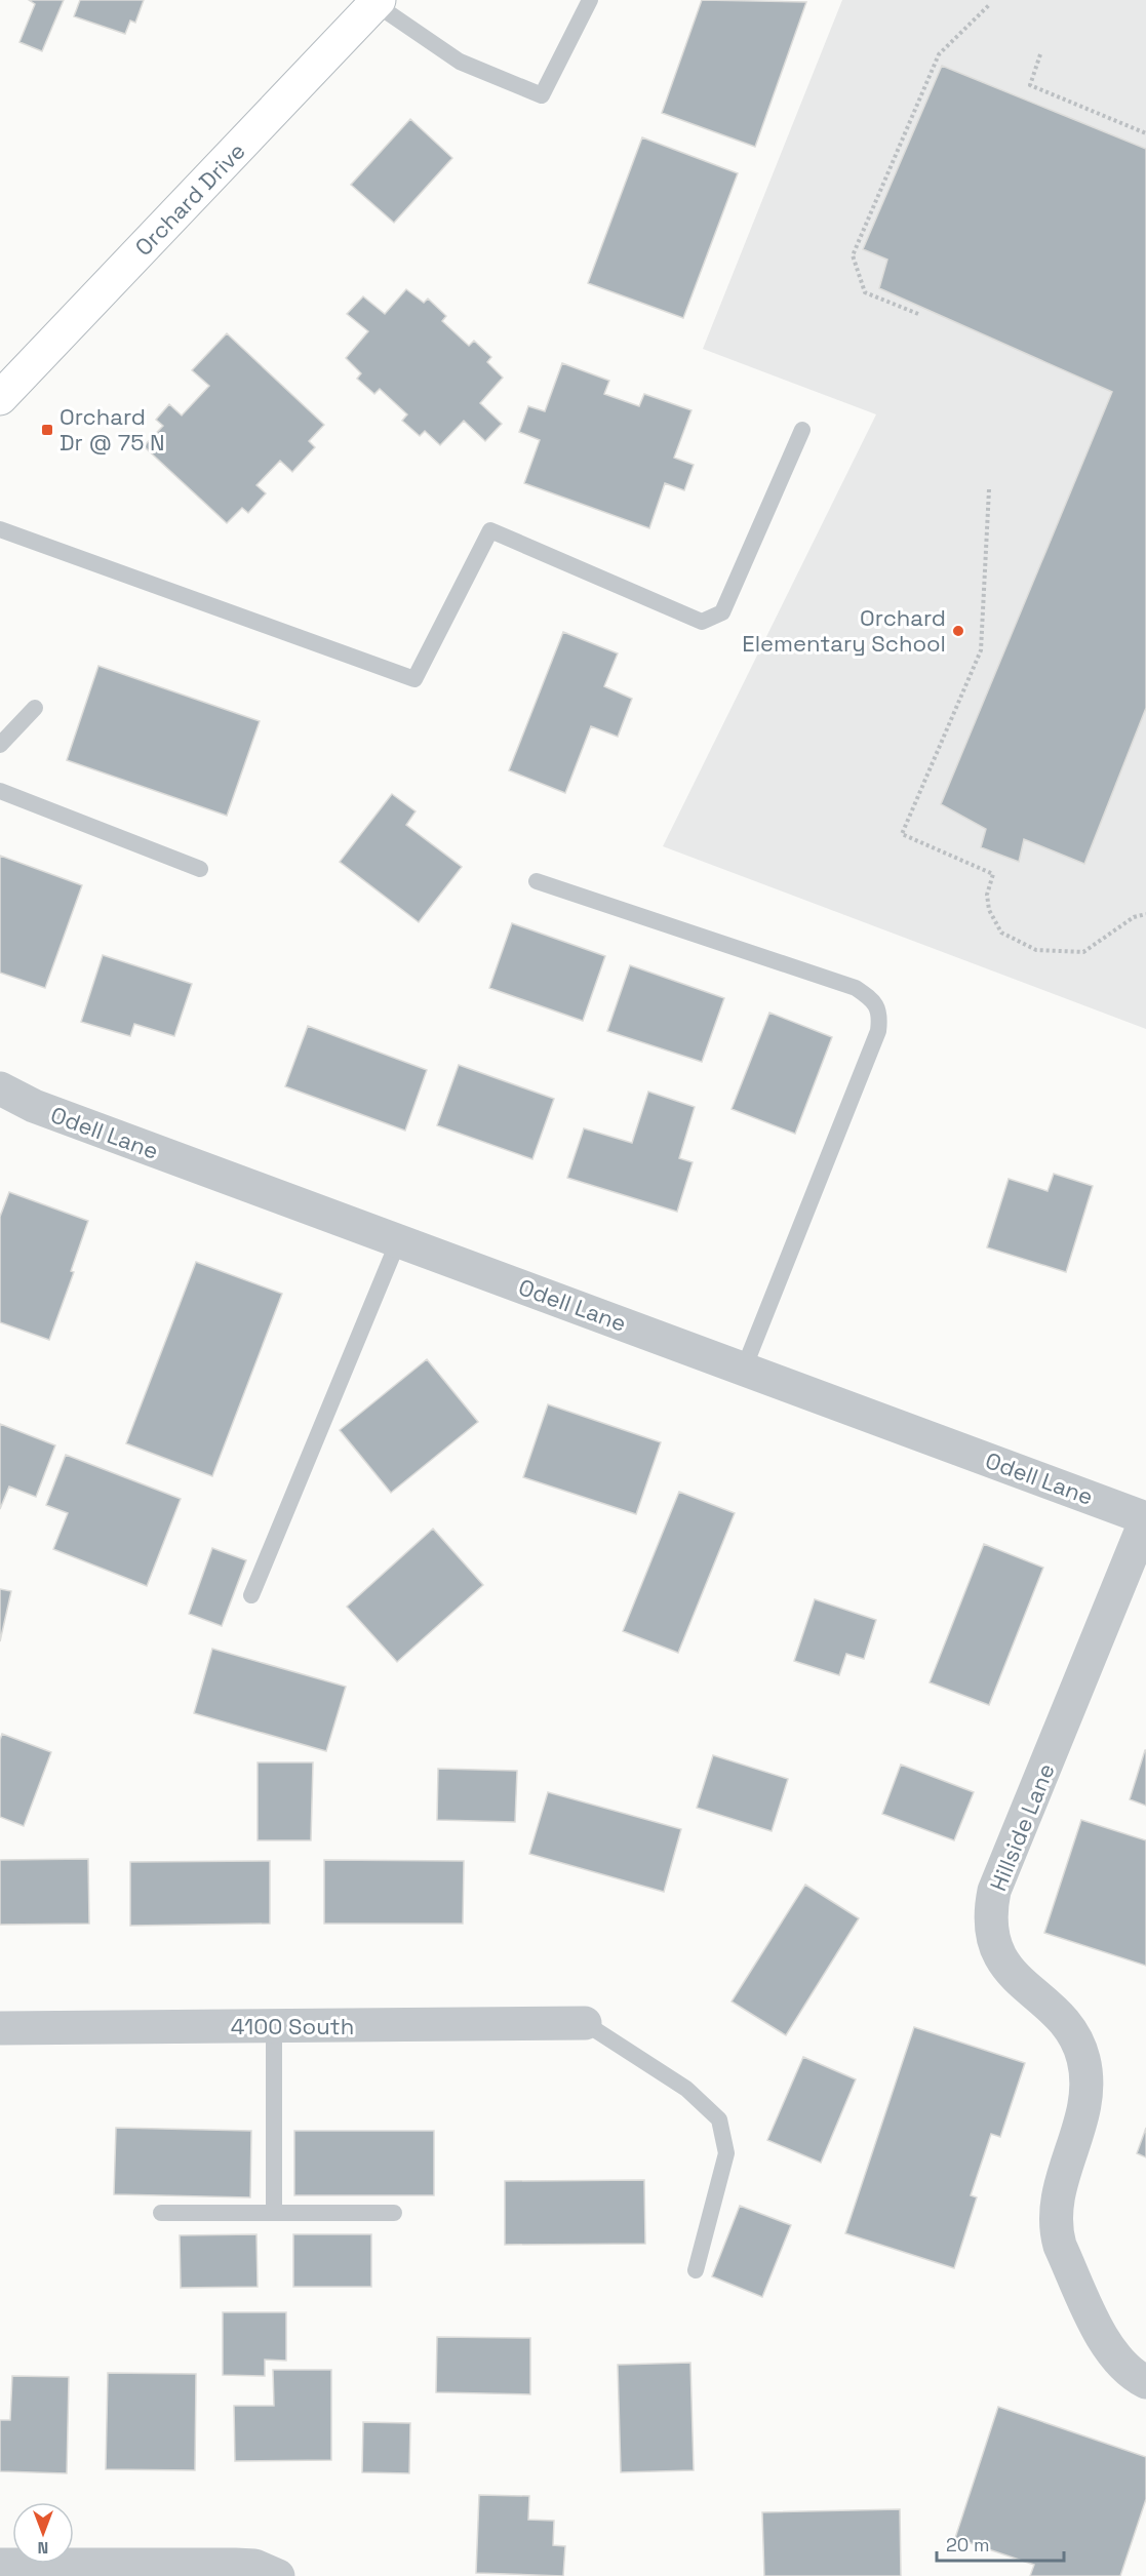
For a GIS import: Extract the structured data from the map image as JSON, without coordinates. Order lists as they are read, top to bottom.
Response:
{
  "streets": {
    "main road": ["Orchard Drive"],
    "street": ["Odell Lane", "Hillside Lane", "4100 South"]
  },
  "crossings": [
    ["Odell Lane", "Hillside Lane"]
  ],
  "places": {
    "transit": ["Orchard Dr @ 75 N"],
    "other": ["Orchard Elementary School"]
  },
  "scale_bar": "20 m",
  "north": "bottom"
}
